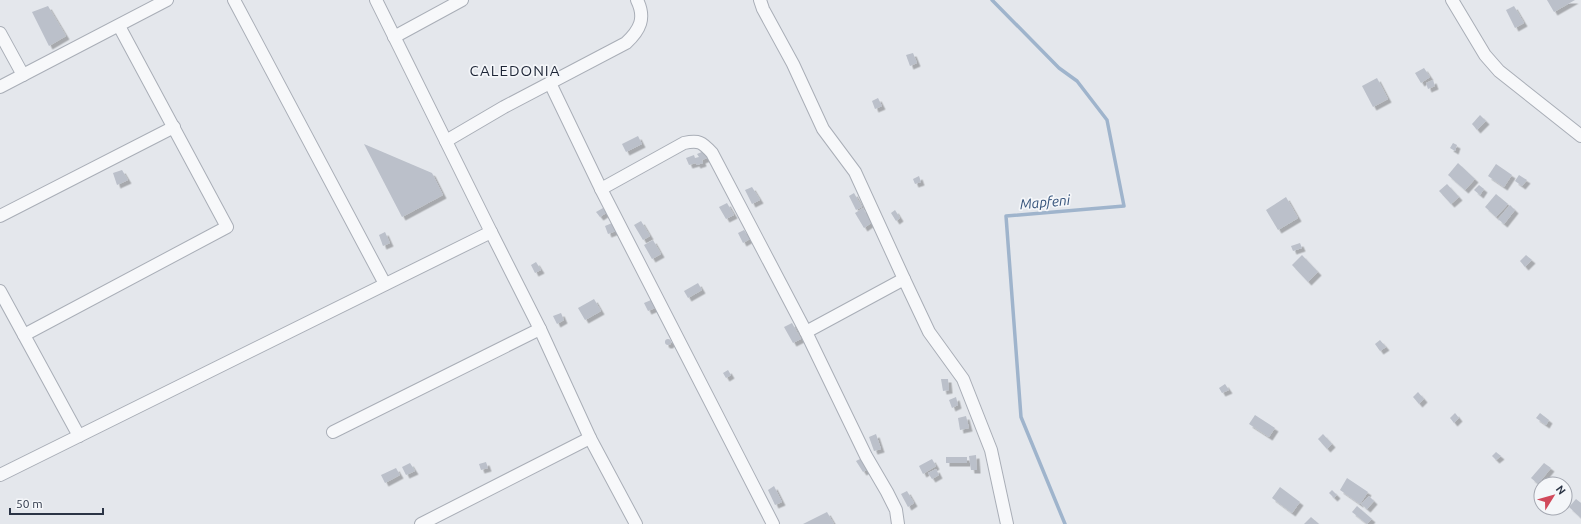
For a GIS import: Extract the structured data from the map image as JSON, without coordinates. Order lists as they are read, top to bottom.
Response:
{
  "districts": ["CALEDONIA"],
  "water": ["Mapfeni"],
  "scale_bar": "50 m",
  "north": "top right"
}
